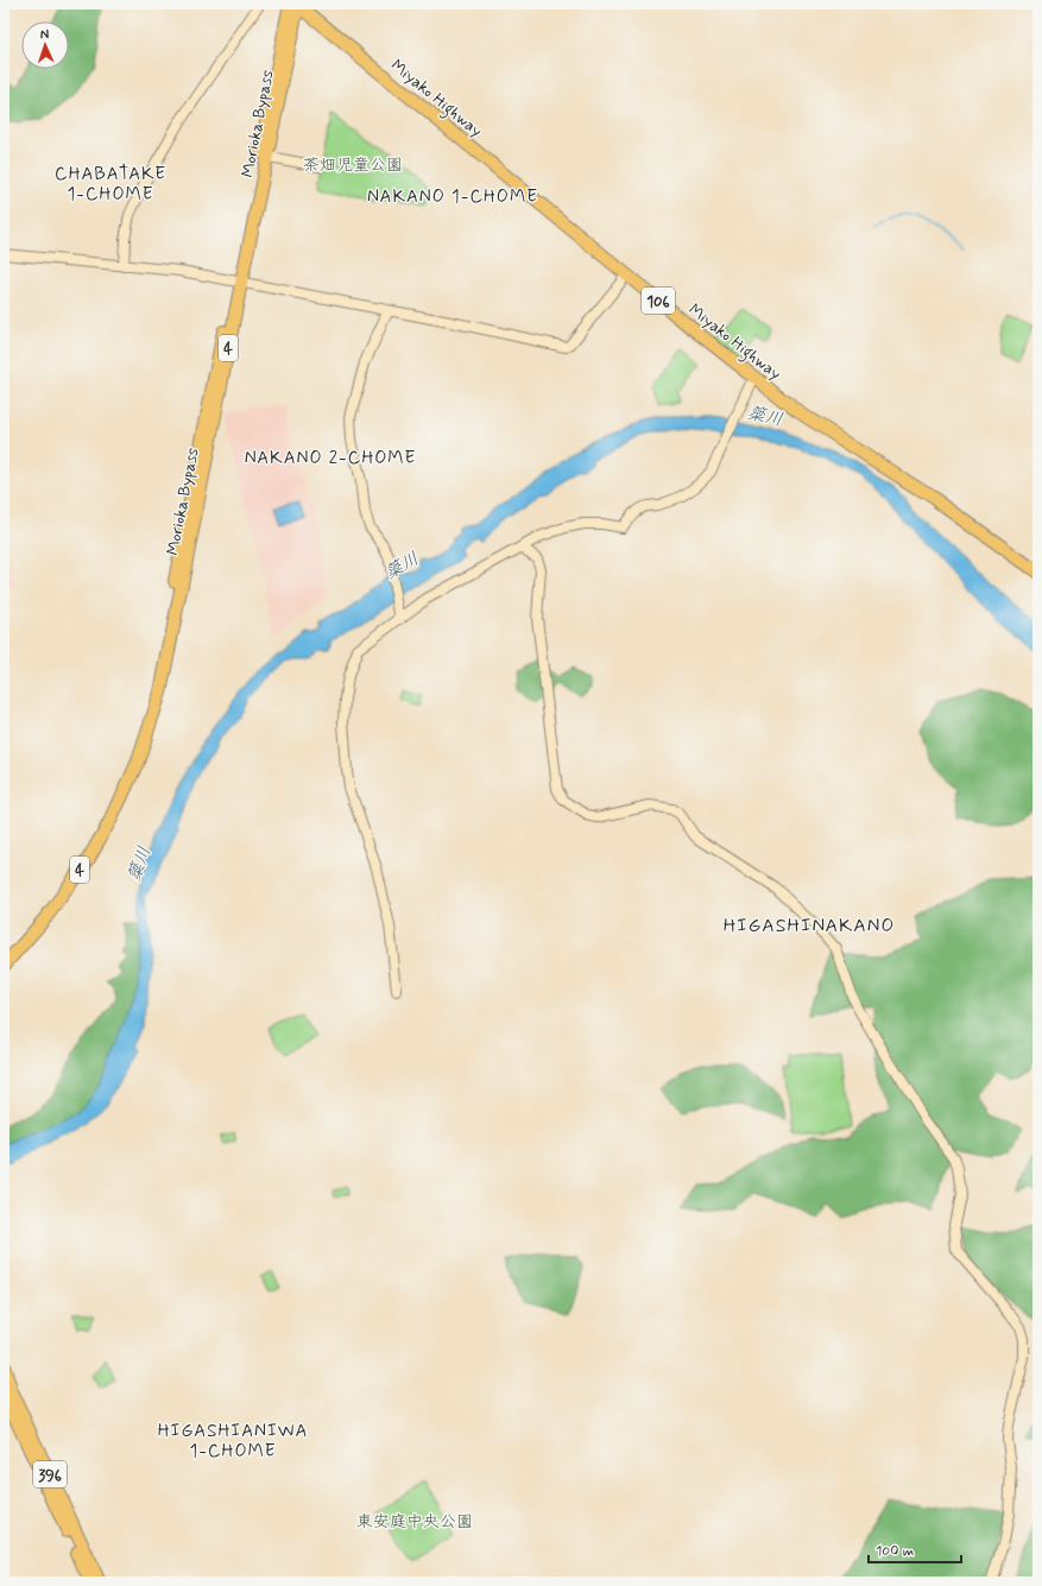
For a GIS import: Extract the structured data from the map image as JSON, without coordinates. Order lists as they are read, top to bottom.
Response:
{
  "streets": {
    "highway": [
      "Miyako Highway",
      "Morioka Bypass",
      "106",
      "4",
      "396"
    ]
  },
  "crossings": [
    ["Miyako Highway", "Morioka Bypass"]
  ],
  "districts": [
    "CHABATAKE 1-CHOME",
    "NAKANO 1-CHOME",
    "NAKANO 2-CHOME",
    "HIGASHINAKANO",
    "HIGASHIANIWA 1-CHOME"
  ],
  "water": ["簗川"],
  "parks": ["茶畑児童公園", "東安庭中央公園"],
  "scale_bar": "100 m",
  "north": "top"
}
